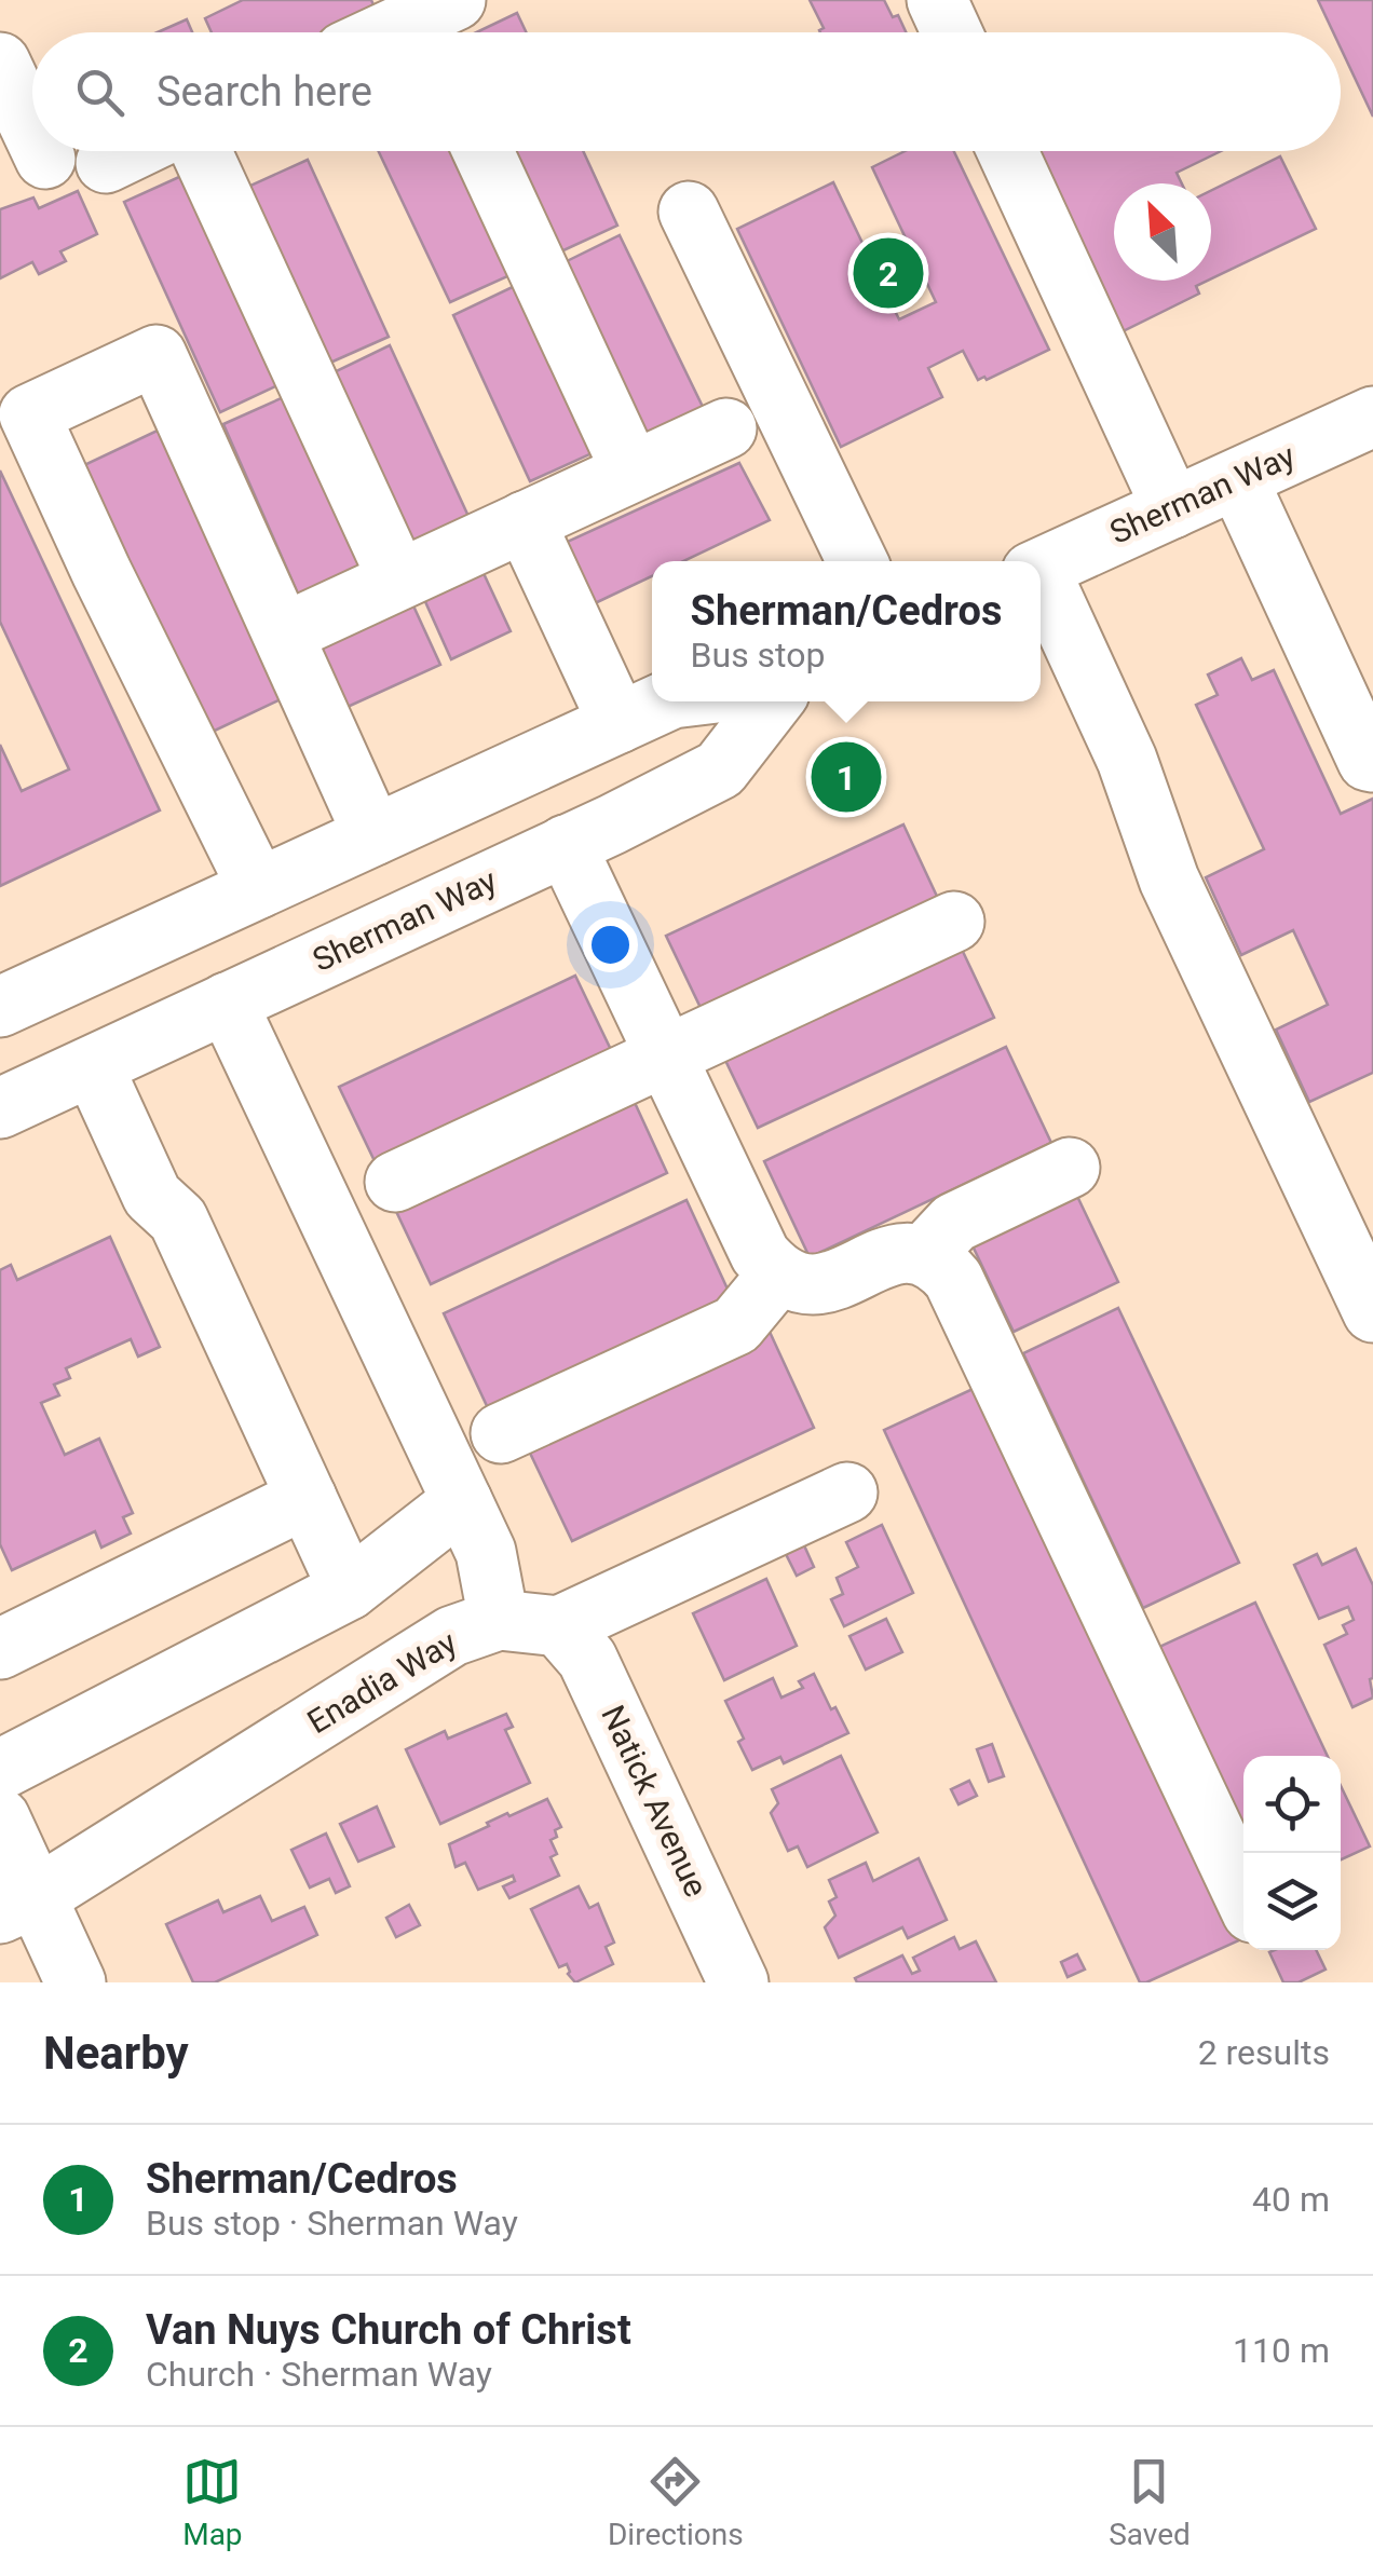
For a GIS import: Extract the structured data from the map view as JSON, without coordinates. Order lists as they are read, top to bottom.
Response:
{
  "streets": {
    "main road": ["Sherman Way", "Enadia Way", "Natick Avenue"]
  },
  "crossings": [
    ["Enadia Way", "Natick Avenue"]
  ],
  "north": "top left",
  "page": {
    "search": "Search here",
    "pins": ["2", "1"],
    "popup": ["Sherman/Cedros", "Bus stop"],
    "heading": ["Nearby", "2 results"],
    "list": [
      {
        "mark": "1",
        "name": "Sherman/Cedros",
        "note": "Bus stop · Sherman Way",
        "value": "40 m"
      },
      {
        "mark": "2",
        "name": "Van Nuys Church of Christ",
        "note": "Church · Sherman Way",
        "value": "110 m"
      }
    ],
    "nav": ["Map", "Directions", "Saved"]
  }
}
